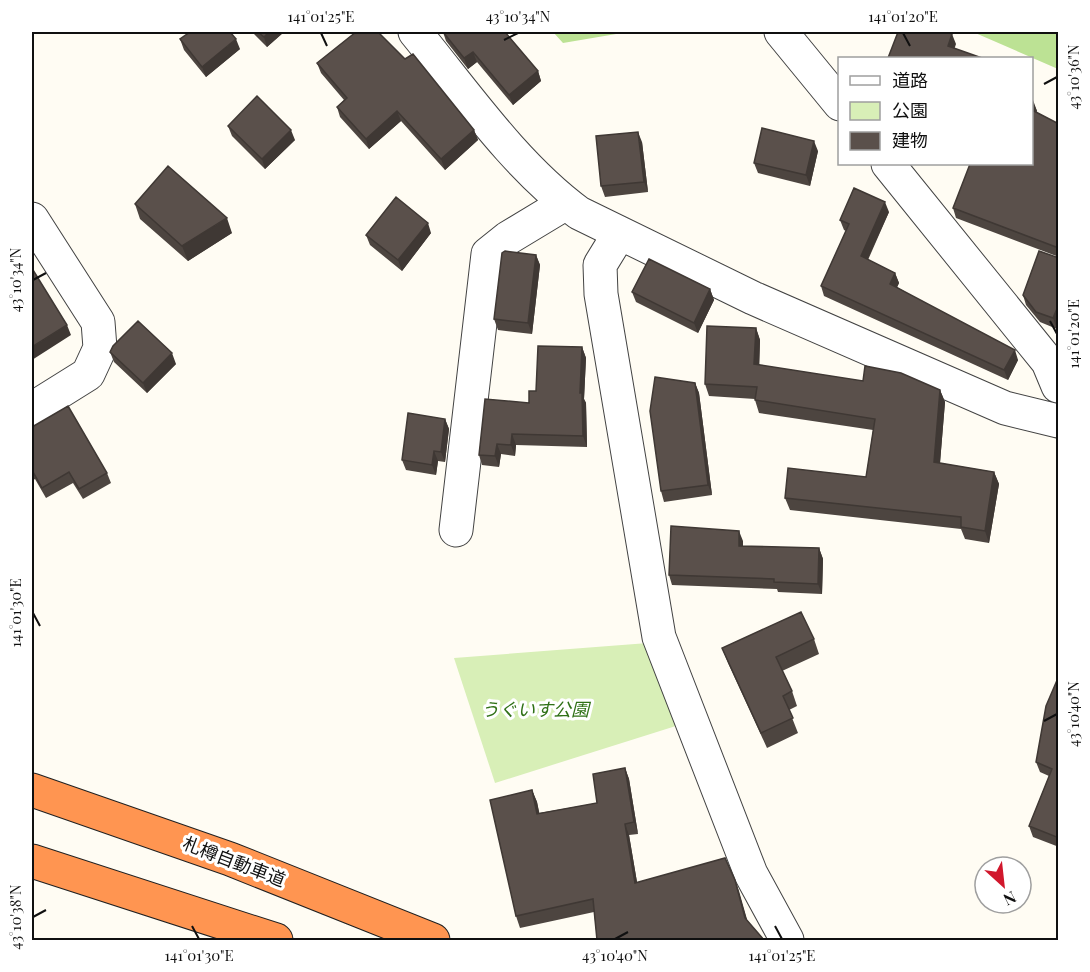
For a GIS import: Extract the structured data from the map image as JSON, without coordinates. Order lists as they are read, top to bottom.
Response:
{
  "streets": {
    "highway": ["札樽自動車道"]
  },
  "parks": ["うぐいす公園"],
  "legend": ["道路", "公園", "建物"],
  "north": "bottom right",
  "coordinates": [
    "141°01'25\"E",
    "43°10'34\"N",
    "141°01'20\"E",
    "43°10'36\"N",
    "141°01'30\"E",
    "43°10'40\"N",
    "43°10'38\"N"
  ]
}
